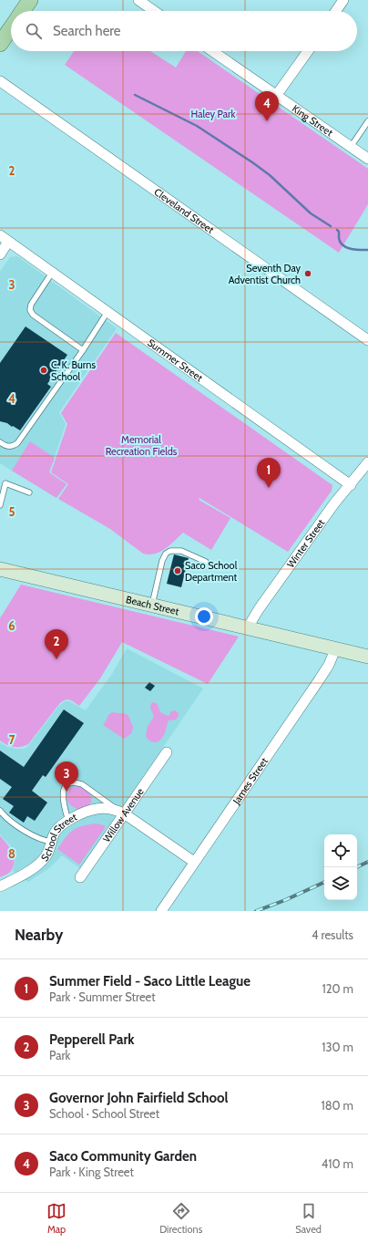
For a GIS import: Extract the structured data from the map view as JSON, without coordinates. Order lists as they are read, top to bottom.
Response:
{
  "streets": {
    "main road": ["Beach Street"],
    "street": [
      "King Street",
      "Cleveland Street",
      "Summer Street",
      "Winter Street",
      "James Street",
      "Willow Avenue",
      "School Street"
    ]
  },
  "crossings": [
    ["Summer Street", "Winter Street"],
    ["Winter Street", "Beach Street"],
    ["Beach Street", "James Street"],
    ["Willow Avenue", "School Street"]
  ],
  "parks": ["Haley Park", "Memorial Recreation Fields"],
  "places": ["Seventh Day Adventist Church", "C. K. Burns School", "Saco School Department"],
  "page": {
    "search": "Search here",
    "pins": [
      "4",
      "1",
      "2",
      "3"
    ],
    "heading": ["Nearby", "4 results"],
    "list": [
      {
        "mark": "1",
        "name": "Summer Field - Saco Little League",
        "note": "Park · Summer Street",
        "value": "120 m"
      },
      {
        "mark": "2",
        "name": "Pepperell Park",
        "note": "Park",
        "value": "130 m"
      },
      {
        "mark": "3",
        "name": "Governor John Fairfield School",
        "note": "School · School Street",
        "value": "180 m"
      },
      {
        "mark": "4",
        "name": "Saco Community Garden",
        "note": "Park · King Street",
        "value": "410 m"
      }
    ],
    "nav": ["Map", "Directions", "Saved"]
  },
  "grid": {
    "rows": [
      "2",
      "3",
      "4",
      "5",
      "6",
      "7",
      "8"
    ]
  }
}
